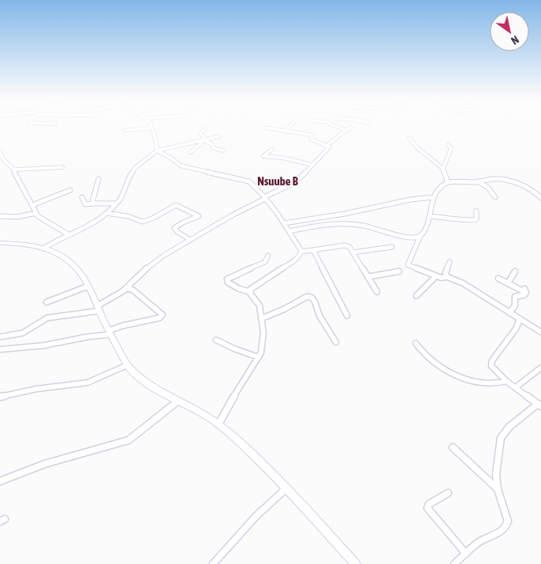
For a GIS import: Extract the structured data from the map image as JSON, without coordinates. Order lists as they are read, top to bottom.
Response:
{
  "districts": ["Nsuube B"],
  "north": "bottom right"
}
